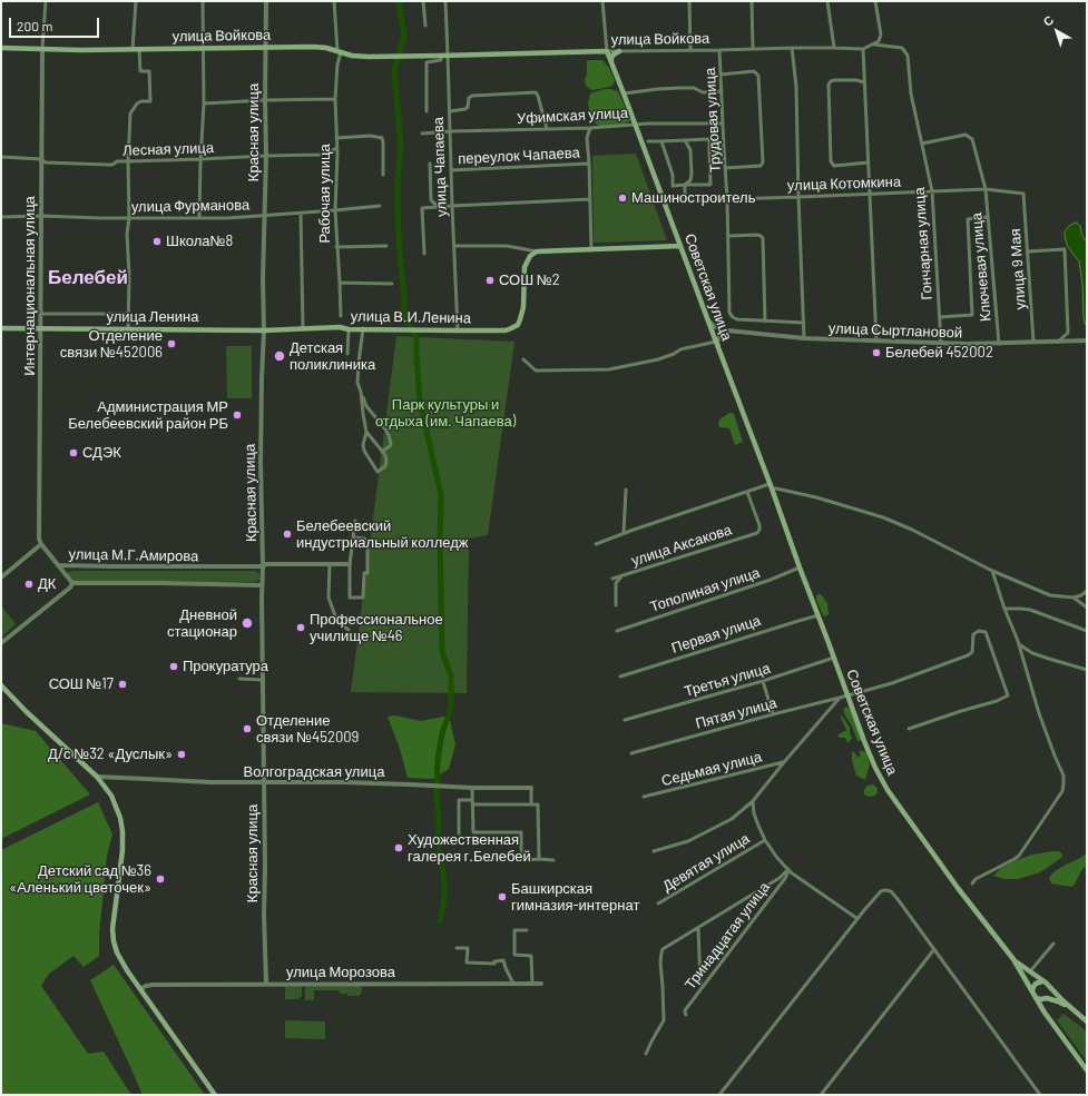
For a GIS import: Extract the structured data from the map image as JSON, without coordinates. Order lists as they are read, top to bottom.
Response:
{
  "streets": {
    "main road": [
      "улица Войкова",
      "Советская улица",
      "улица Ленина",
      "улица В.И.Ленина"
    ],
    "street": [
      "Уфимская улица",
      "Трудовая улица",
      "Красная улица",
      "Лесная улица",
      "переулок Чапаева",
      "улица Чапаева",
      "улица Котомкина",
      "Рабочая улица",
      "улица Фурманова",
      "Гончарная улица",
      "Ключевая улица",
      "улица 9 Мая",
      "Интернациональная улица",
      "улица Сыртлановой",
      "улица Аксакова",
      "улица М.Г.Амирова",
      "Тополиная улица",
      "Первая улица",
      "Третья улица",
      "Пятая улица",
      "Седьмая улица",
      "Волгоградская улица",
      "Девятая улица",
      "Тринадцатая улица",
      "улица Морозова"
    ]
  },
  "crossings": [
    ["улица Войкова", "Трудовая улица"],
    ["улица Войкова", "Красная улица"],
    ["улица Войкова", "улица Чапаева"],
    ["улица Войкова", "Рабочая улица"],
    ["улица Войкова", "Гончарная улица"],
    ["улица Войкова", "Интернациональная улица"],
    ["улица Войкова", "Советская улица"],
    ["Уфимская улица", "Трудовая улица"],
    ["Уфимская улица", "улица Чапаева"],
    ["Уфимская улица", "Советская улица"],
    ["Трудовая улица", "улица Котомкина"],
    ["Красная улица", "Лесная улица"],
    ["Красная улица", "улица Фурманова"],
    ["Красная улица", "улица Ленина"],
    ["Красная улица", "улица М.Г.Амирова"],
    ["Красная улица", "Волгоградская улица"],
    ["Красная улица", "улица Морозова"],
    ["Лесная улица", "Рабочая улица"],
    ["Лесная улица", "Интернациональная улица"],
    ["переулок Чапаева", "улица Чапаева"],
    ["улица Чапаева", "улица В.И.Ленина"],
    ["улица Котомкина", "Гончарная улица"],
    ["улица Котомкина", "Ключевая улица"],
    ["улица Котомкина", "улица 9 Мая"],
    ["улица Котомкина", "Советская улица"],
    ["Рабочая улица", "улица Фурманова"],
    ["улица Фурманова", "Интернациональная улица"],
    ["Гончарная улица", "улица Сыртлановой"],
    ["Ключевая улица", "улица Сыртлановой"],
    ["улица 9 Мая", "улица Сыртлановой"],
    ["Интернациональная улица", "улица Ленина"],
    ["Советская улица", "улица Сыртлановой"],
    ["Советская улица", "Тополиная улица"],
    ["Советская улица", "Первая улица"],
    ["Советская улица", "Третья улица"],
    ["Советская улица", "Пятая улица"],
    ["улица Ленина", "улица В.И.Ленина"]
  ],
  "districts": ["Белебей"],
  "parks": ["Парк культуры и отдыха (им. Чапаева)"],
  "places": [
    "Машиностроитель",
    "Школа№8",
    "СОШ №2",
    "Отделение связи №452006",
    "Белебей 452002",
    "Детская поликлиника",
    "Администрация МР Белебеевский район РБ",
    "СДЭК",
    "Белебеевский индустриальный колледж",
    "ДК",
    "Дневной стационар",
    "Профессиональное училище №46",
    "Прокуратура",
    "СОШ №17",
    "Отделение связи №452009",
    "Д/с №32 «Дуслык»",
    "Художественная галерея г.Белебей",
    "Детский сад №36 «Аленький цветочек»",
    "Башкирская гимназия-интернат"
  ],
  "scale_bar": "200 m",
  "north": "top left"
}
